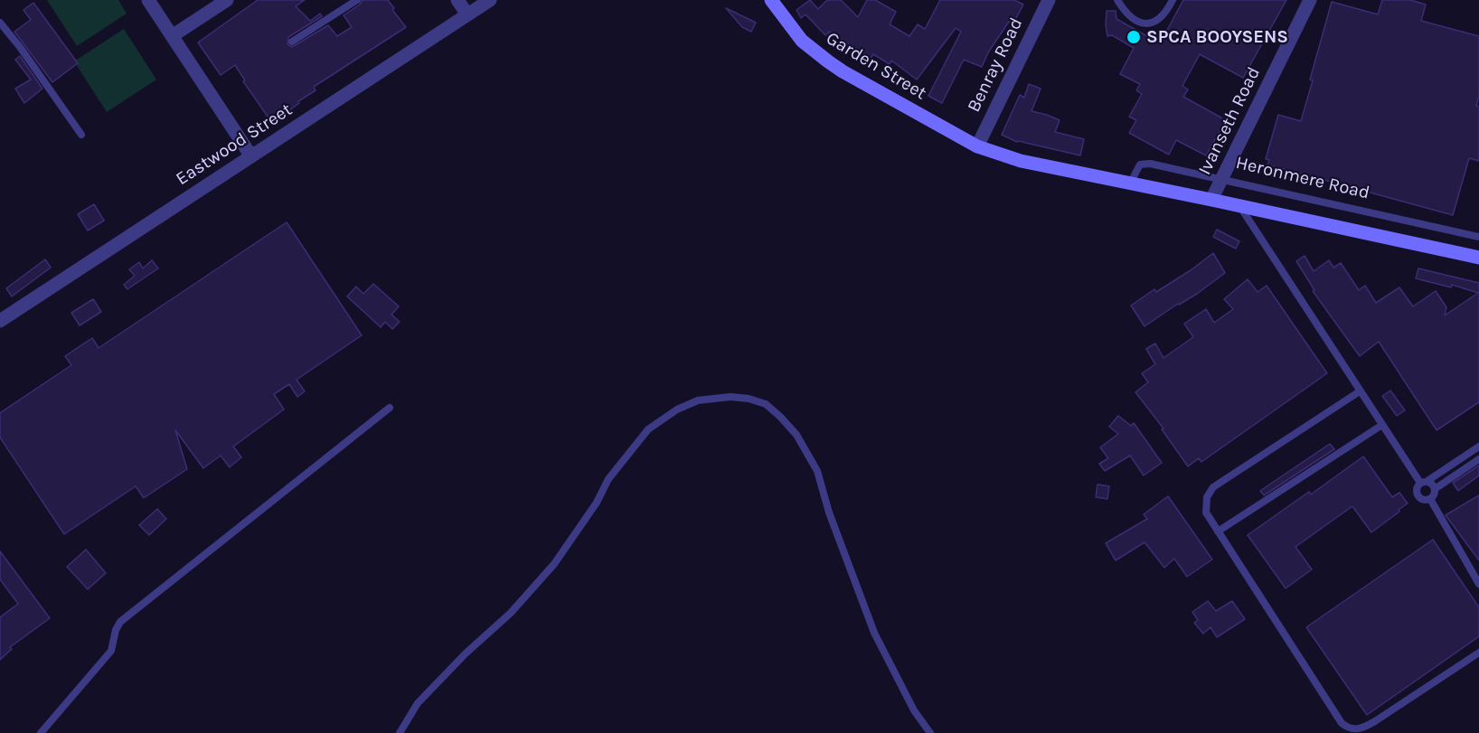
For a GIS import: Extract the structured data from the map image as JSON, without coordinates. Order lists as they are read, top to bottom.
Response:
{
  "streets": {
    "street": [
      "Benray Road",
      "Garden Street",
      "Ivanseth Road",
      "Eastwood Street"
    ],
    "lane": ["Heronmere Road"]
  },
  "crossings": [
    ["Benray Road", "Garden Street"],
    ["Ivanseth Road", "Heronmere Road"]
  ],
  "places": ["SPCA BOOYSENS"]
}
